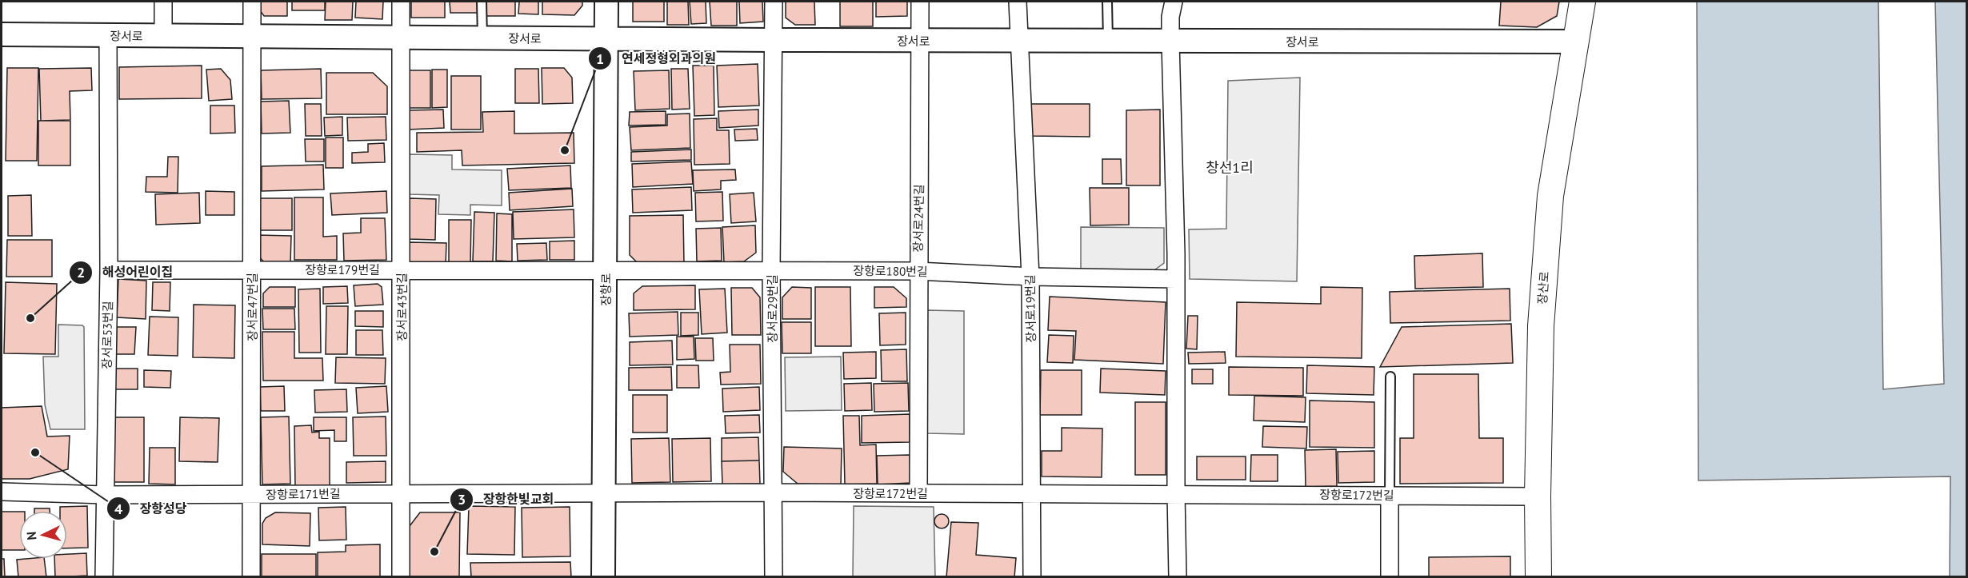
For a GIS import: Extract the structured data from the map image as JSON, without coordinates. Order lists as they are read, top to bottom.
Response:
{
  "streets": {
    "main road": ["장서로", "장산로", "장항로"],
    "street": [
      "장서로24번길",
      "장항로179번길",
      "장항로180번길",
      "장서로47번길",
      "장서로43번길",
      "장서로29번길",
      "장서로19번길",
      "장서로53번길",
      "장항로172번길",
      "장항로171번길"
    ]
  },
  "crossings": [
    ["장서로", "장서로24번길"],
    ["장서로", "장산로"],
    ["장서로", "장항로"],
    ["장서로", "장서로47번길"],
    ["장서로", "장서로43번길"],
    ["장서로", "장서로29번길"],
    ["장서로", "장서로19번길"],
    ["장서로", "장서로53번길"],
    ["장서로24번길", "장항로180번길"],
    ["장서로24번길", "장항로172번길"],
    ["장항로179번길", "장항로180번길"],
    ["장항로179번길", "장항로"],
    ["장항로179번길", "장서로47번길"],
    ["장항로179번길", "장서로43번길"],
    ["장항로179번길", "장서로53번길"],
    ["장항로180번길", "장항로"],
    ["장항로180번길", "장서로29번길"],
    ["장항로180번길", "장서로19번길"],
    ["장산로", "장항로172번길"],
    ["장항로", "장항로172번길"],
    ["장항로", "장항로171번길"],
    ["장서로47번길", "장항로171번길"],
    ["장서로43번길", "장항로171번길"],
    ["장서로29번길", "장항로172번길"],
    ["장서로19번길", "장항로172번길"],
    ["장서로53번길", "장항로171번길"],
    ["장항로172번길", "장항로171번길"]
  ],
  "districts": ["창선1리"],
  "places": [
    "연세정형외과의원",
    "해성어린이집",
    "장항성당",
    "장항한빛교회"
  ],
  "north": "left"
}
